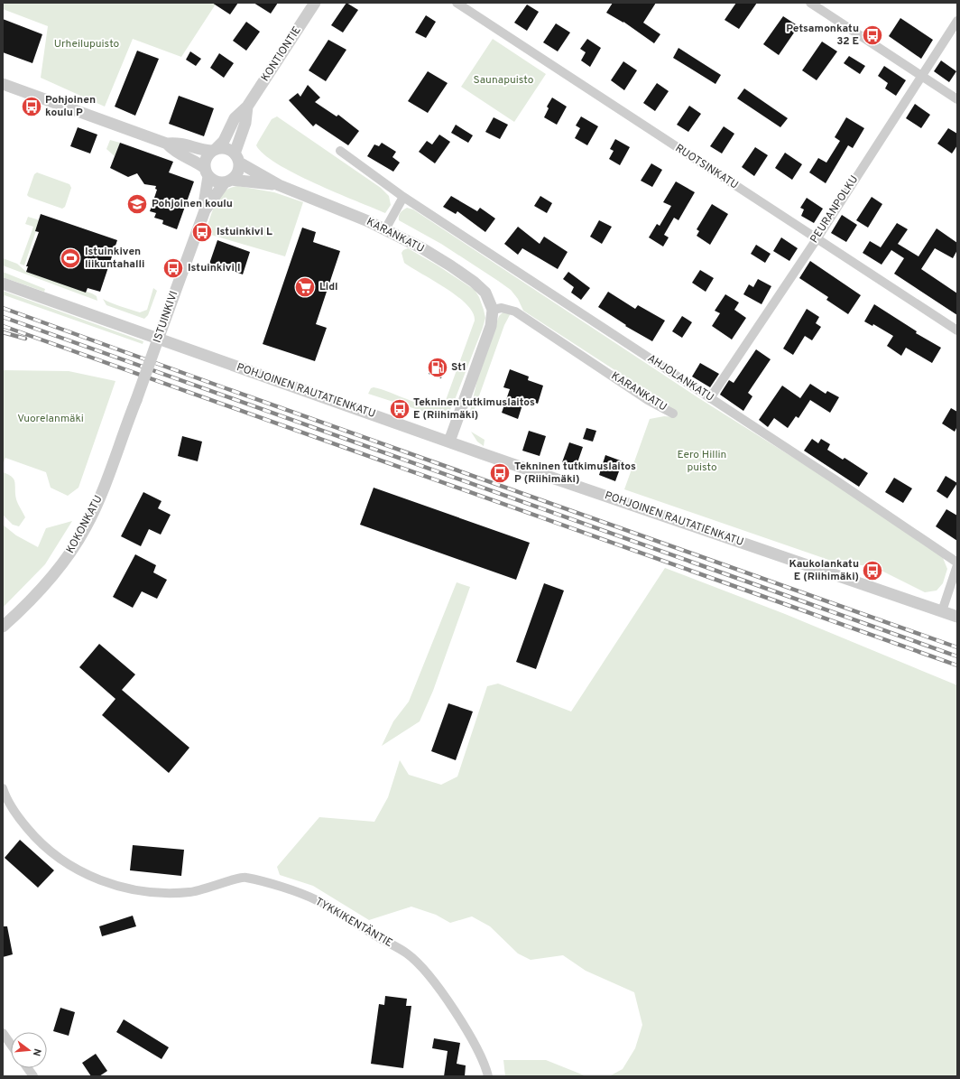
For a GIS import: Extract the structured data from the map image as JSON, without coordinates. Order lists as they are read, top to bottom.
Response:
{
  "streets": {
    "street": [
      "KONTIONTIE",
      "RUOTSINKATU",
      "PEURANPOLKU",
      "KARANKATU",
      "ISTUINKIVI",
      "AHJOLANKATU",
      "POHJOINEN RAUTATIENKATU",
      "KOKONKATU",
      "TYKKIKENTÄNTIE"
    ]
  },
  "crossings": [
    ["KONTIONTIE", "KARANKATU"],
    ["KONTIONTIE", "ISTUINKIVI"],
    ["RUOTSINKATU", "PEURANPOLKU"],
    ["PEURANPOLKU", "AHJOLANKATU"],
    ["KARANKATU", "ISTUINKIVI"],
    ["ISTUINKIVI", "KOKONKATU"]
  ],
  "parks": [
    "Urheilupuisto",
    "Saunapuisto",
    "Vuorelanmäki",
    "Eero Hillin puisto"
  ],
  "places": {
    "bus stop": [
      "Petsamonkatu 32 E",
      "Pohjoinen koulu P",
      "Istuinkivi L",
      "Istuinkivi I",
      "Tekninen tutkimuslaitos E (Riihimäki)",
      "Tekninen tutkimuslaitos P (Riihimäki)",
      "Kaukolankatu E (Riihimäki)"
    ],
    "school or university": ["Pohjoinen koulu"],
    "sports": ["Istuinkiven liikuntahalli"],
    "supermarket": ["Lidl"],
    "fuel station": ["St1"]
  },
  "north": "right"
}
